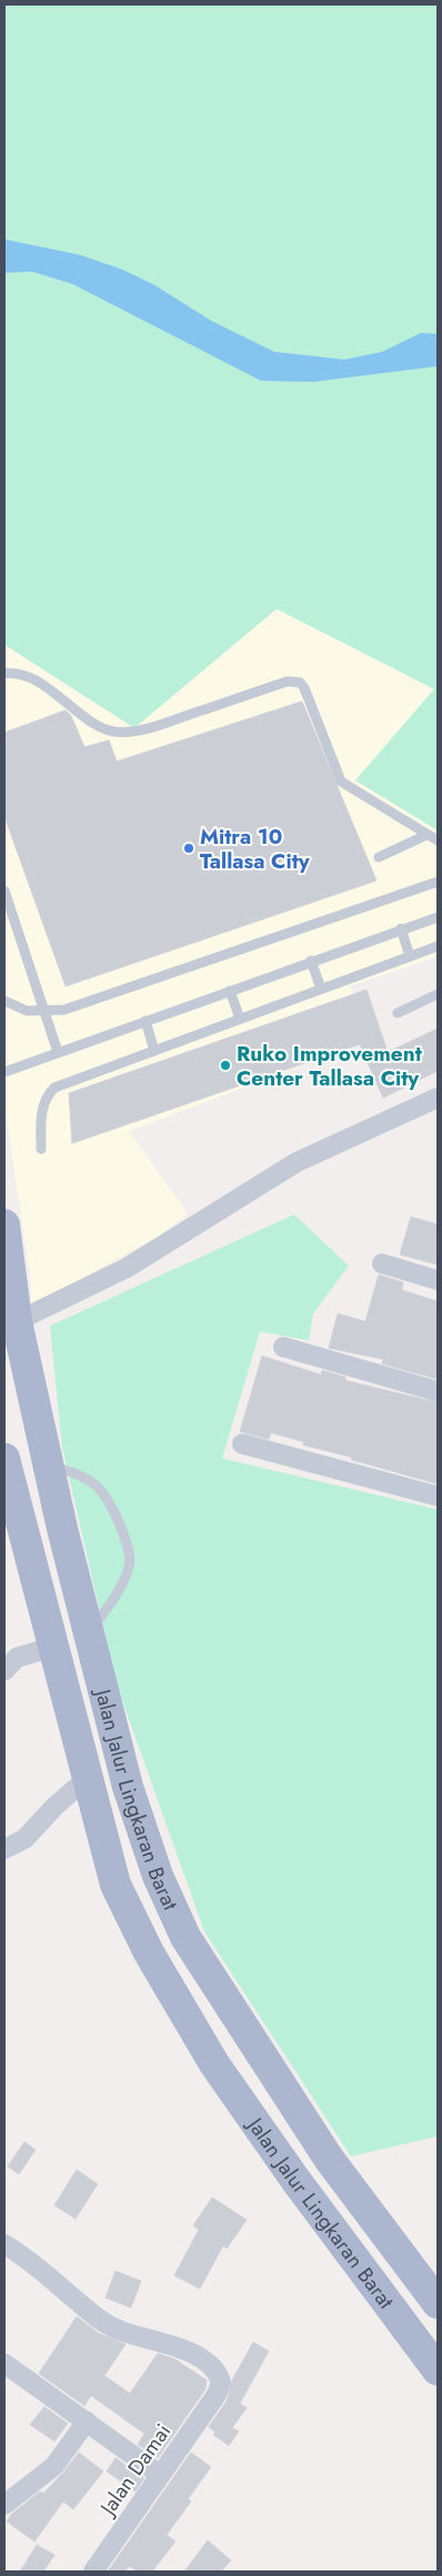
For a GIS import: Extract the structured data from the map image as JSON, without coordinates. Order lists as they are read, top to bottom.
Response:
{
  "streets": {
    "main road": ["Jalan Jalur Lingkaran Barat"],
    "street": ["Jalan Damai"]
  },
  "places": ["Mitra 10 Tallasa City", "Ruko Improvement Center Tallasa City"]
}
